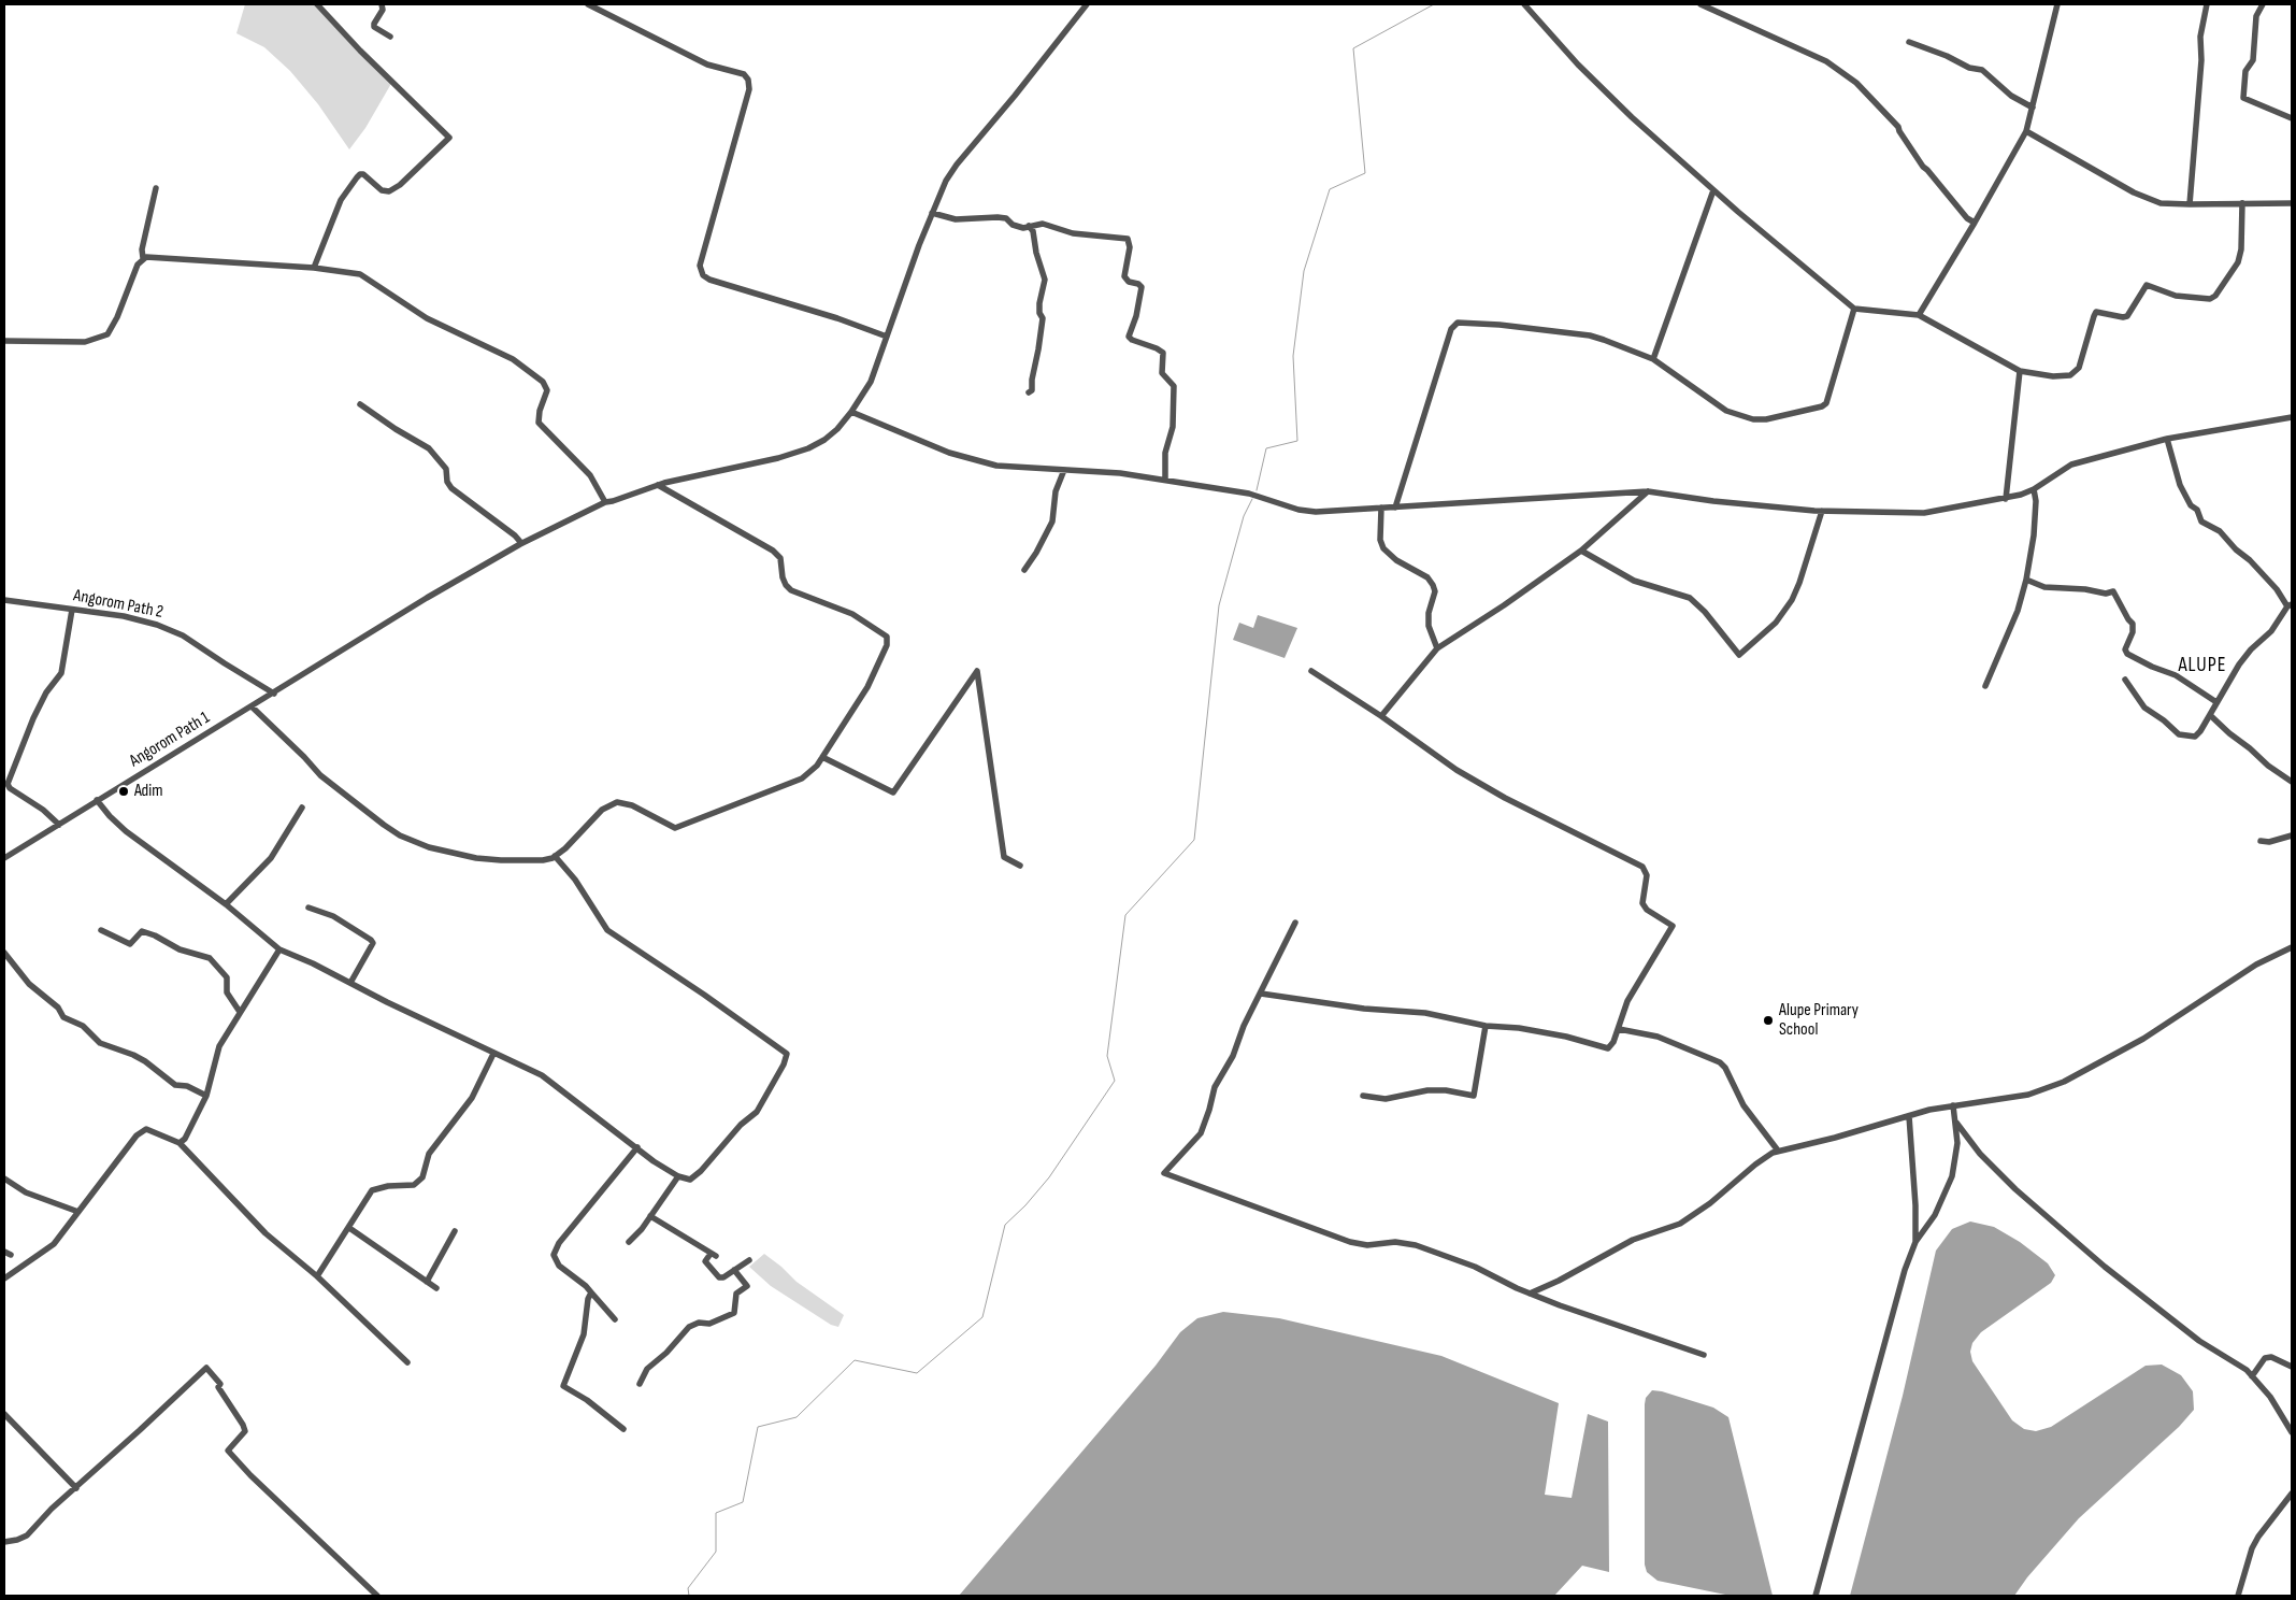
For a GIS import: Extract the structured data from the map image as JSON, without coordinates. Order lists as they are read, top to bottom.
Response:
{
  "streets": {
    "street": ["Angorom Path 2", "Angorom Path 1"]
  },
  "crossings": [
    ["Angorom Path 2", "Angorom Path 1"]
  ],
  "districts": ["ALUPE"],
  "places": ["Adim", "Alupe Primary School"]
}
